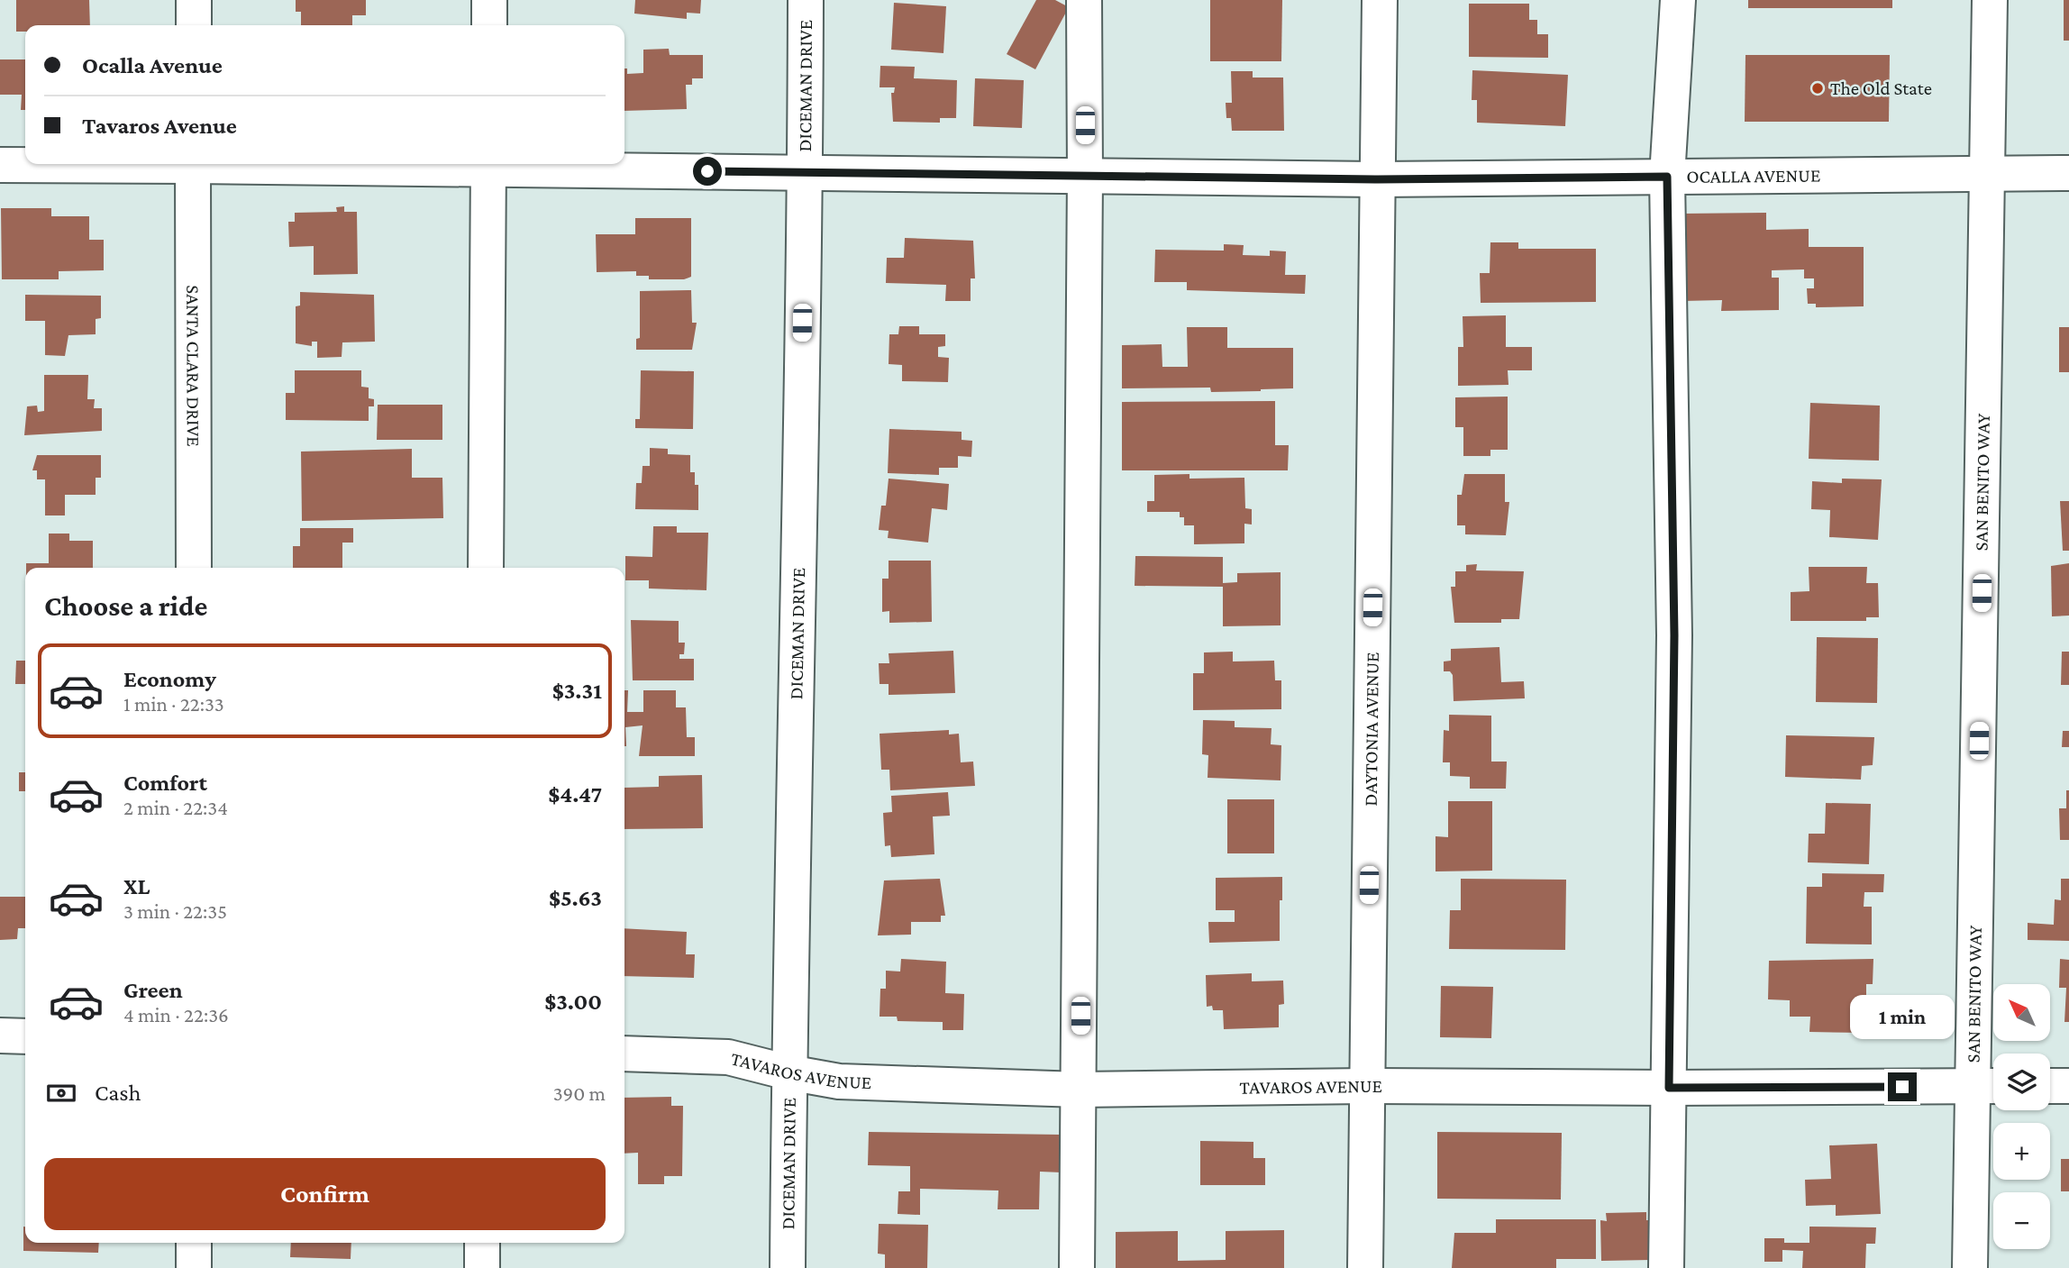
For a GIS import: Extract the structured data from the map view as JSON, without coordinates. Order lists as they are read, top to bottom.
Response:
{
  "streets": {
    "street": [
      "DICEMAN DRIVE",
      "OCALLA AVENUE",
      "SANTA CLARA DRIVE",
      "SAN BENITO WAY",
      "DAYTONIA AVENUE",
      "TAVAROS AVENUE"
    ]
  },
  "crossings": [
    ["DICEMAN DRIVE", "OCALLA AVENUE"],
    ["DICEMAN DRIVE", "TAVAROS AVENUE"],
    ["OCALLA AVENUE", "SAN BENITO WAY"],
    ["OCALLA AVENUE", "DAYTONIA AVENUE"],
    ["SAN BENITO WAY", "TAVAROS AVENUE"],
    ["DAYTONIA AVENUE", "TAVAROS AVENUE"]
  ],
  "places": ["The Old State"],
  "north": "top left",
  "page": {
    "banner": ["Ocalla Avenue", "Tavaros Avenue"],
    "heading": "Choose a ride",
    "list": [
      {
        "name": "Economy",
        "note": "1 min · 22:33",
        "value": "$3.31"
      },
      {
        "name": "Comfort",
        "note": "2 min · 22:34",
        "value": "$4.47"
      },
      {
        "name": "XL",
        "note": "3 min · 22:35",
        "value": "$5.63"
      },
      {
        "name": "Green",
        "note": "4 min · 22:36",
        "value": "$3.00"
      }
    ],
    "map_buttons": ["+", "−"],
    "bubble": "1 min",
    "pay": ["Cash", "390 m"],
    "buttons": "Confirm"
  }
}
